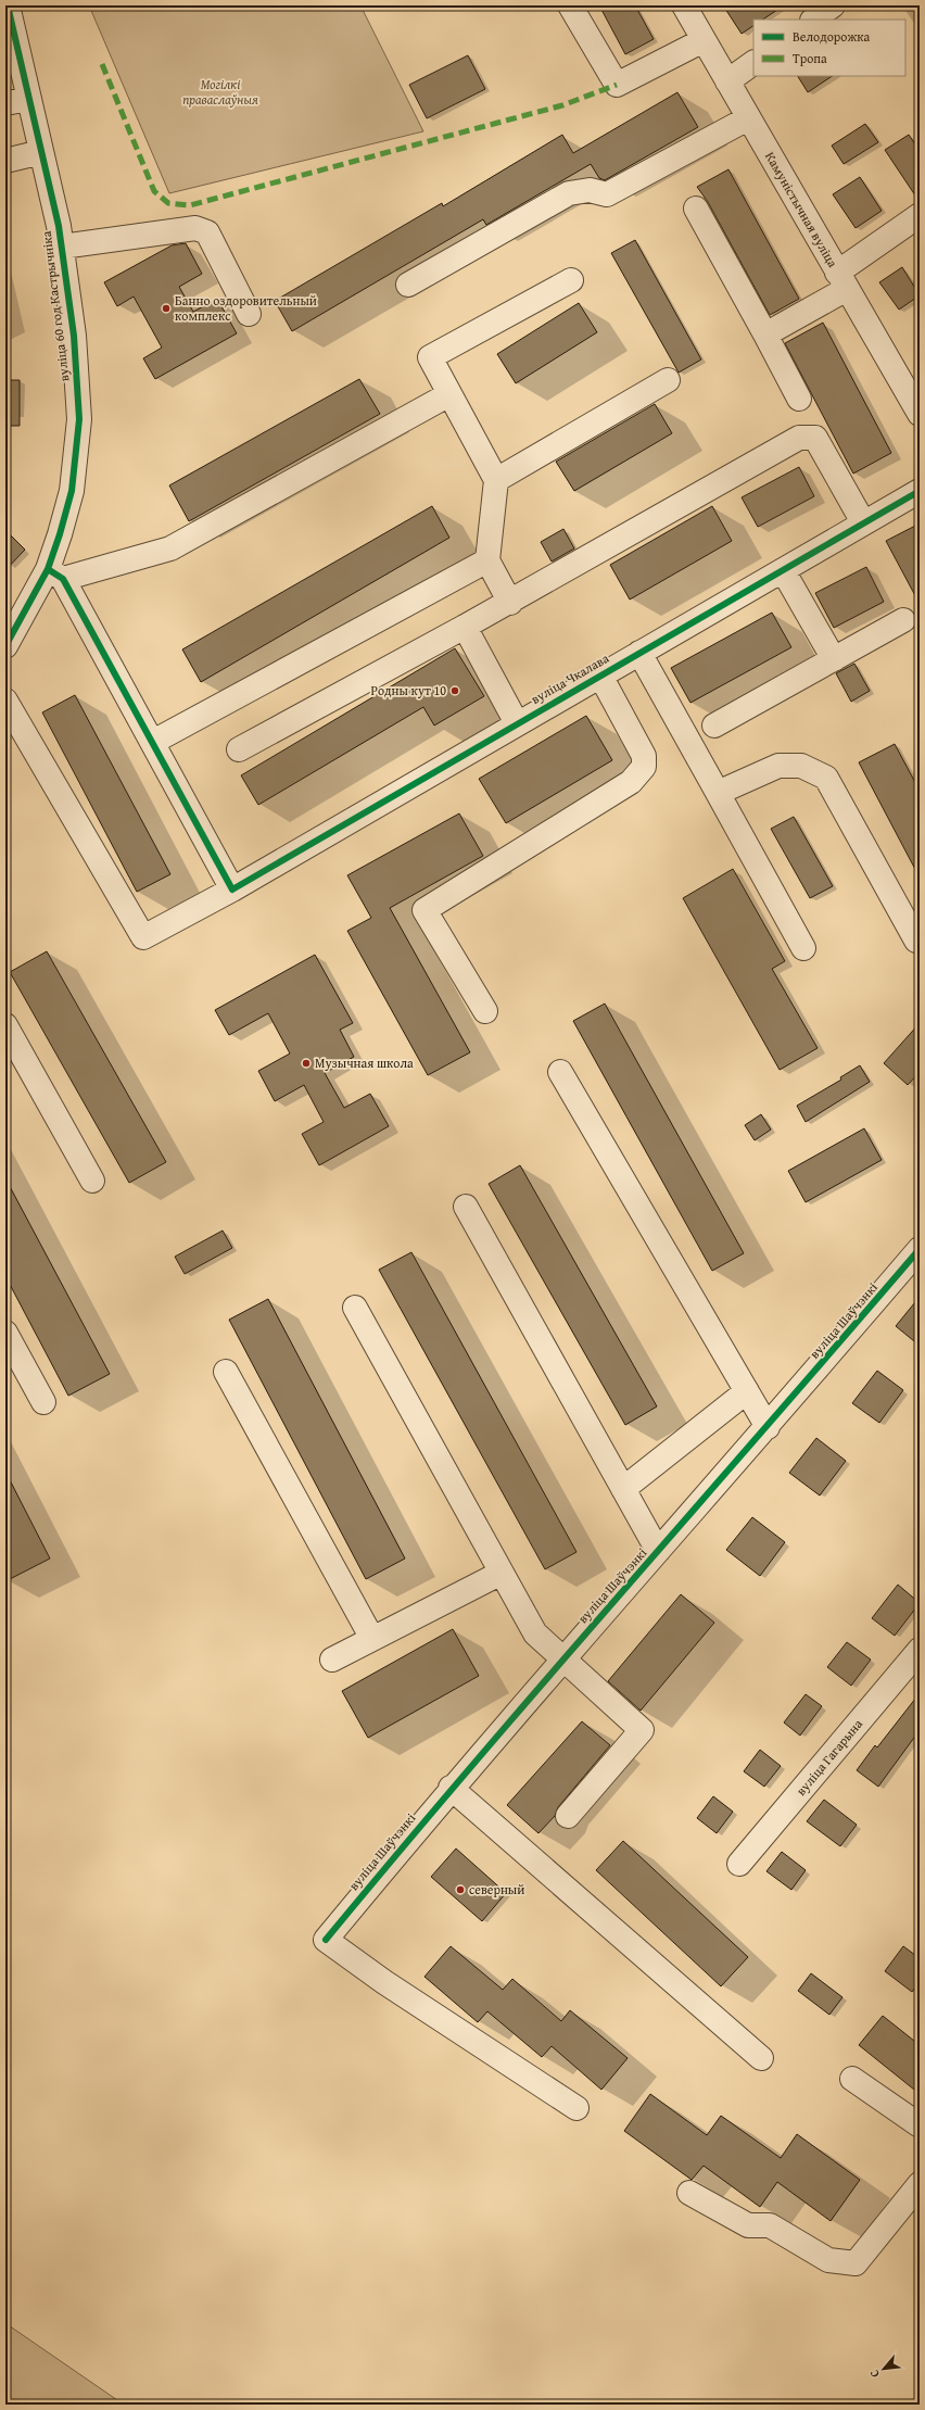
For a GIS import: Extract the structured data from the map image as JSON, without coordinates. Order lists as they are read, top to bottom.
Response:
{
  "streets": {
    "street": [
      "Камуністычная вуліца",
      "вуліца 60 год Кастрычніка",
      "вуліца Чкалава",
      "вуліца Шаўчэнкі",
      "вуліца Гагарына"
    ]
  },
  "parks": ["Могілкі праваслаўныя"],
  "places": [
    "Банно оздоровительный комплекс",
    "Родны кут 10",
    "Музычная школа",
    "северный"
  ],
  "legend": ["Велодорожка", "Тропа"],
  "north": "bottom left"
}
